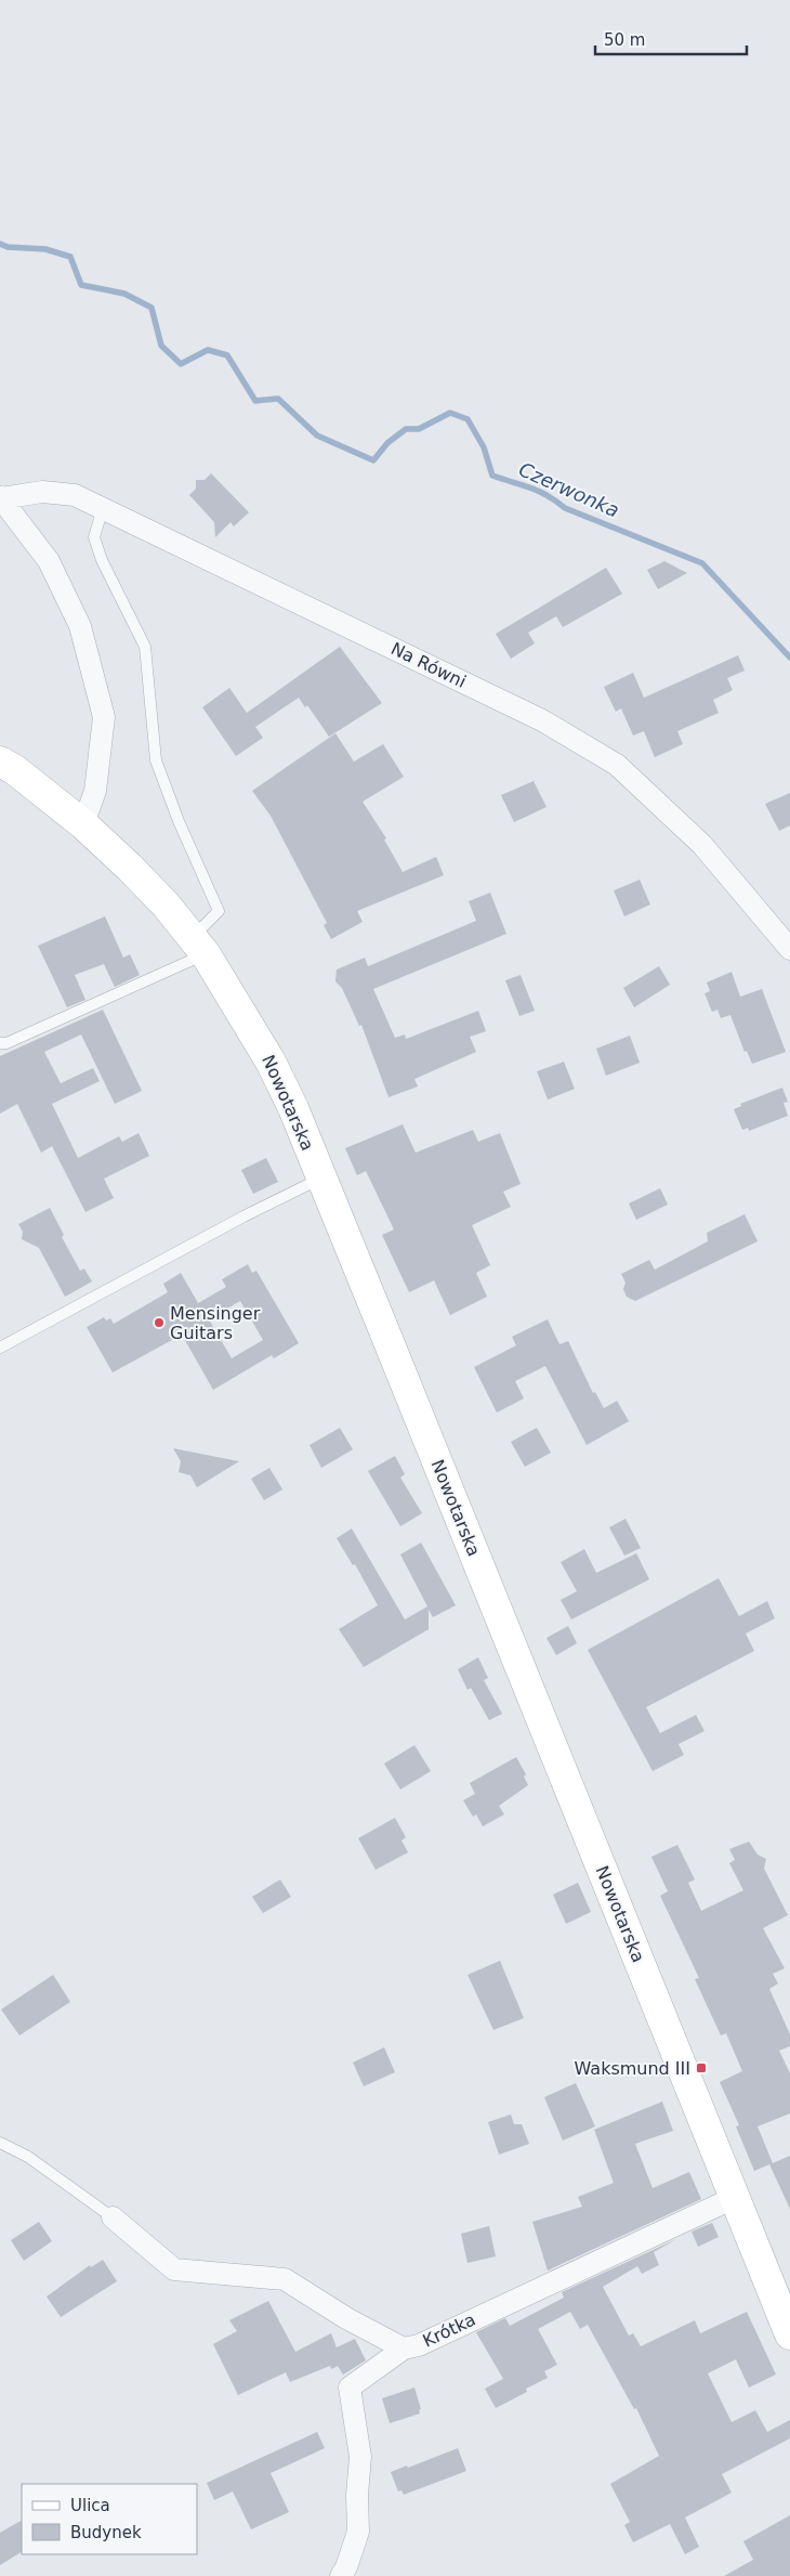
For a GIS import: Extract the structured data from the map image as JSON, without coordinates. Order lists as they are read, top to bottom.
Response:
{
  "streets": {
    "street": ["Na Równi", "Nowotarska", "Krótka"]
  },
  "crossings": [
    ["Nowotarska", "Krótka"]
  ],
  "water": ["Czerwonka"],
  "places": {
    "other": ["Mensinger Guitars"],
    "transit": ["Waksmund III"]
  },
  "legend": ["Ulica", "Budynek"],
  "scale_bar": "50 m"
}
